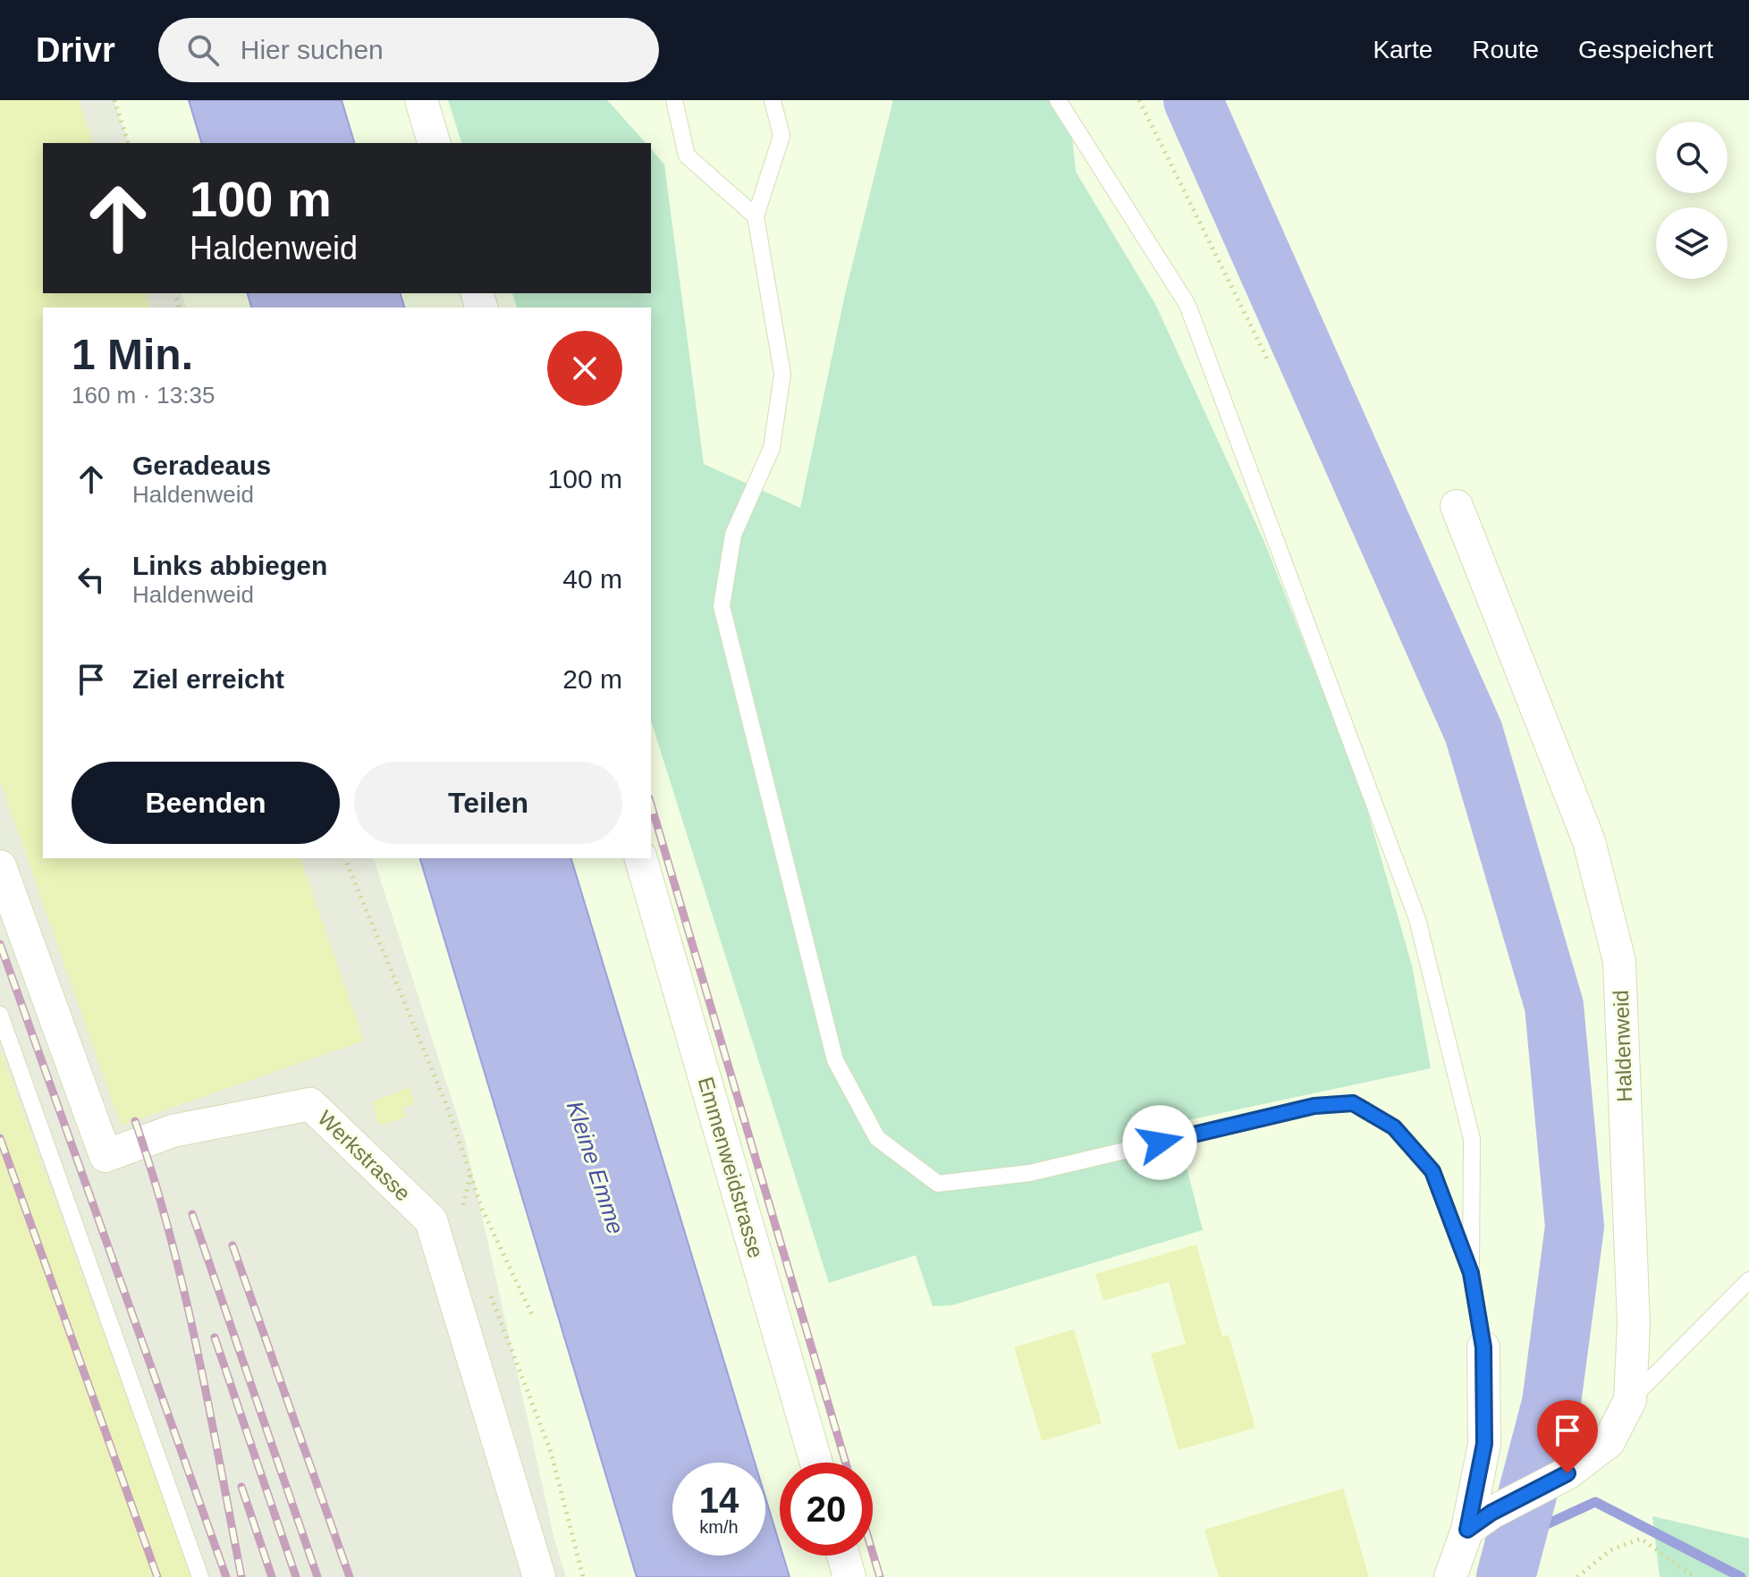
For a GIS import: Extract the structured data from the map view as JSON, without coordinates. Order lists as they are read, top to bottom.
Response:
{
  "streets": {
    "street": ["Haldenweid", "Werkstrasse", "Emmenweidstrasse"]
  },
  "water": ["Kleine Emme"],
  "page": {
    "header": "Drivr",
    "search": "Hier suchen",
    "nav": ["Karte", "Route", "Gespeichert"],
    "turn": ["100 m", "Haldenweid"],
    "heading": ["1 Min.", "160 m · 13:35"],
    "list": [
      {
        "name": "Geradeaus",
        "note": "Haldenweid",
        "value": "100 m"
      },
      {
        "name": "Links abbiegen",
        "note": "Haldenweid",
        "value": "40 m"
      },
      {
        "name": "Ziel erreicht",
        "value": "20 m"
      }
    ],
    "buttons": ["Beenden", "Teilen"],
    "speed": "14 km/h",
    "limit": "20"
  }
}
